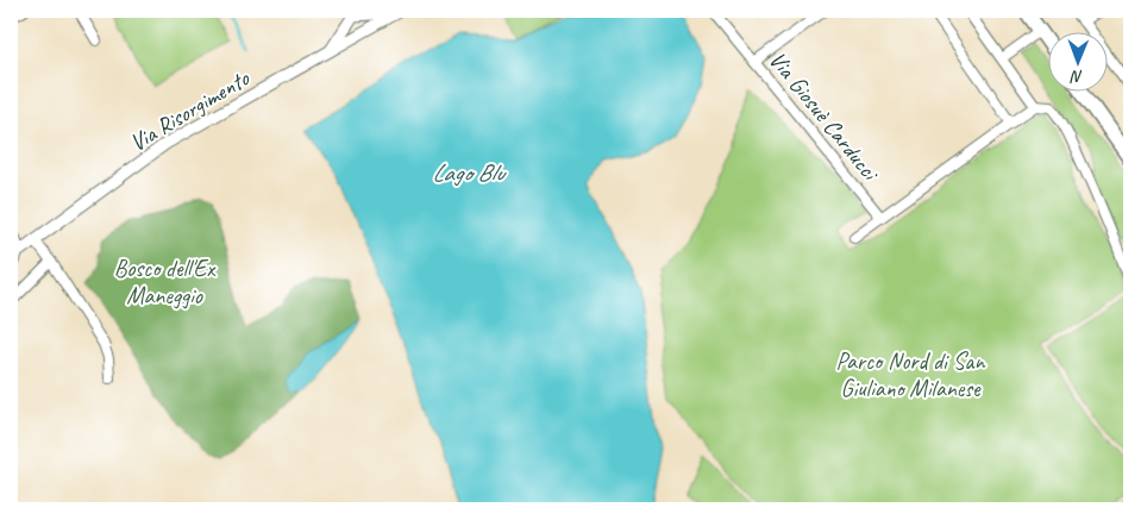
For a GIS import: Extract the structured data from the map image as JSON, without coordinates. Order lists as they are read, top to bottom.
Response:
{
  "streets": {
    "street": ["Via Risorgimento", "Via Giosuè Carducci"]
  },
  "water": ["Lago Blu"],
  "parks": ["Bosco dell'Ex Maneggio", "Parco Nord di San Giuliano Milanese"],
  "north": "bottom"
}
